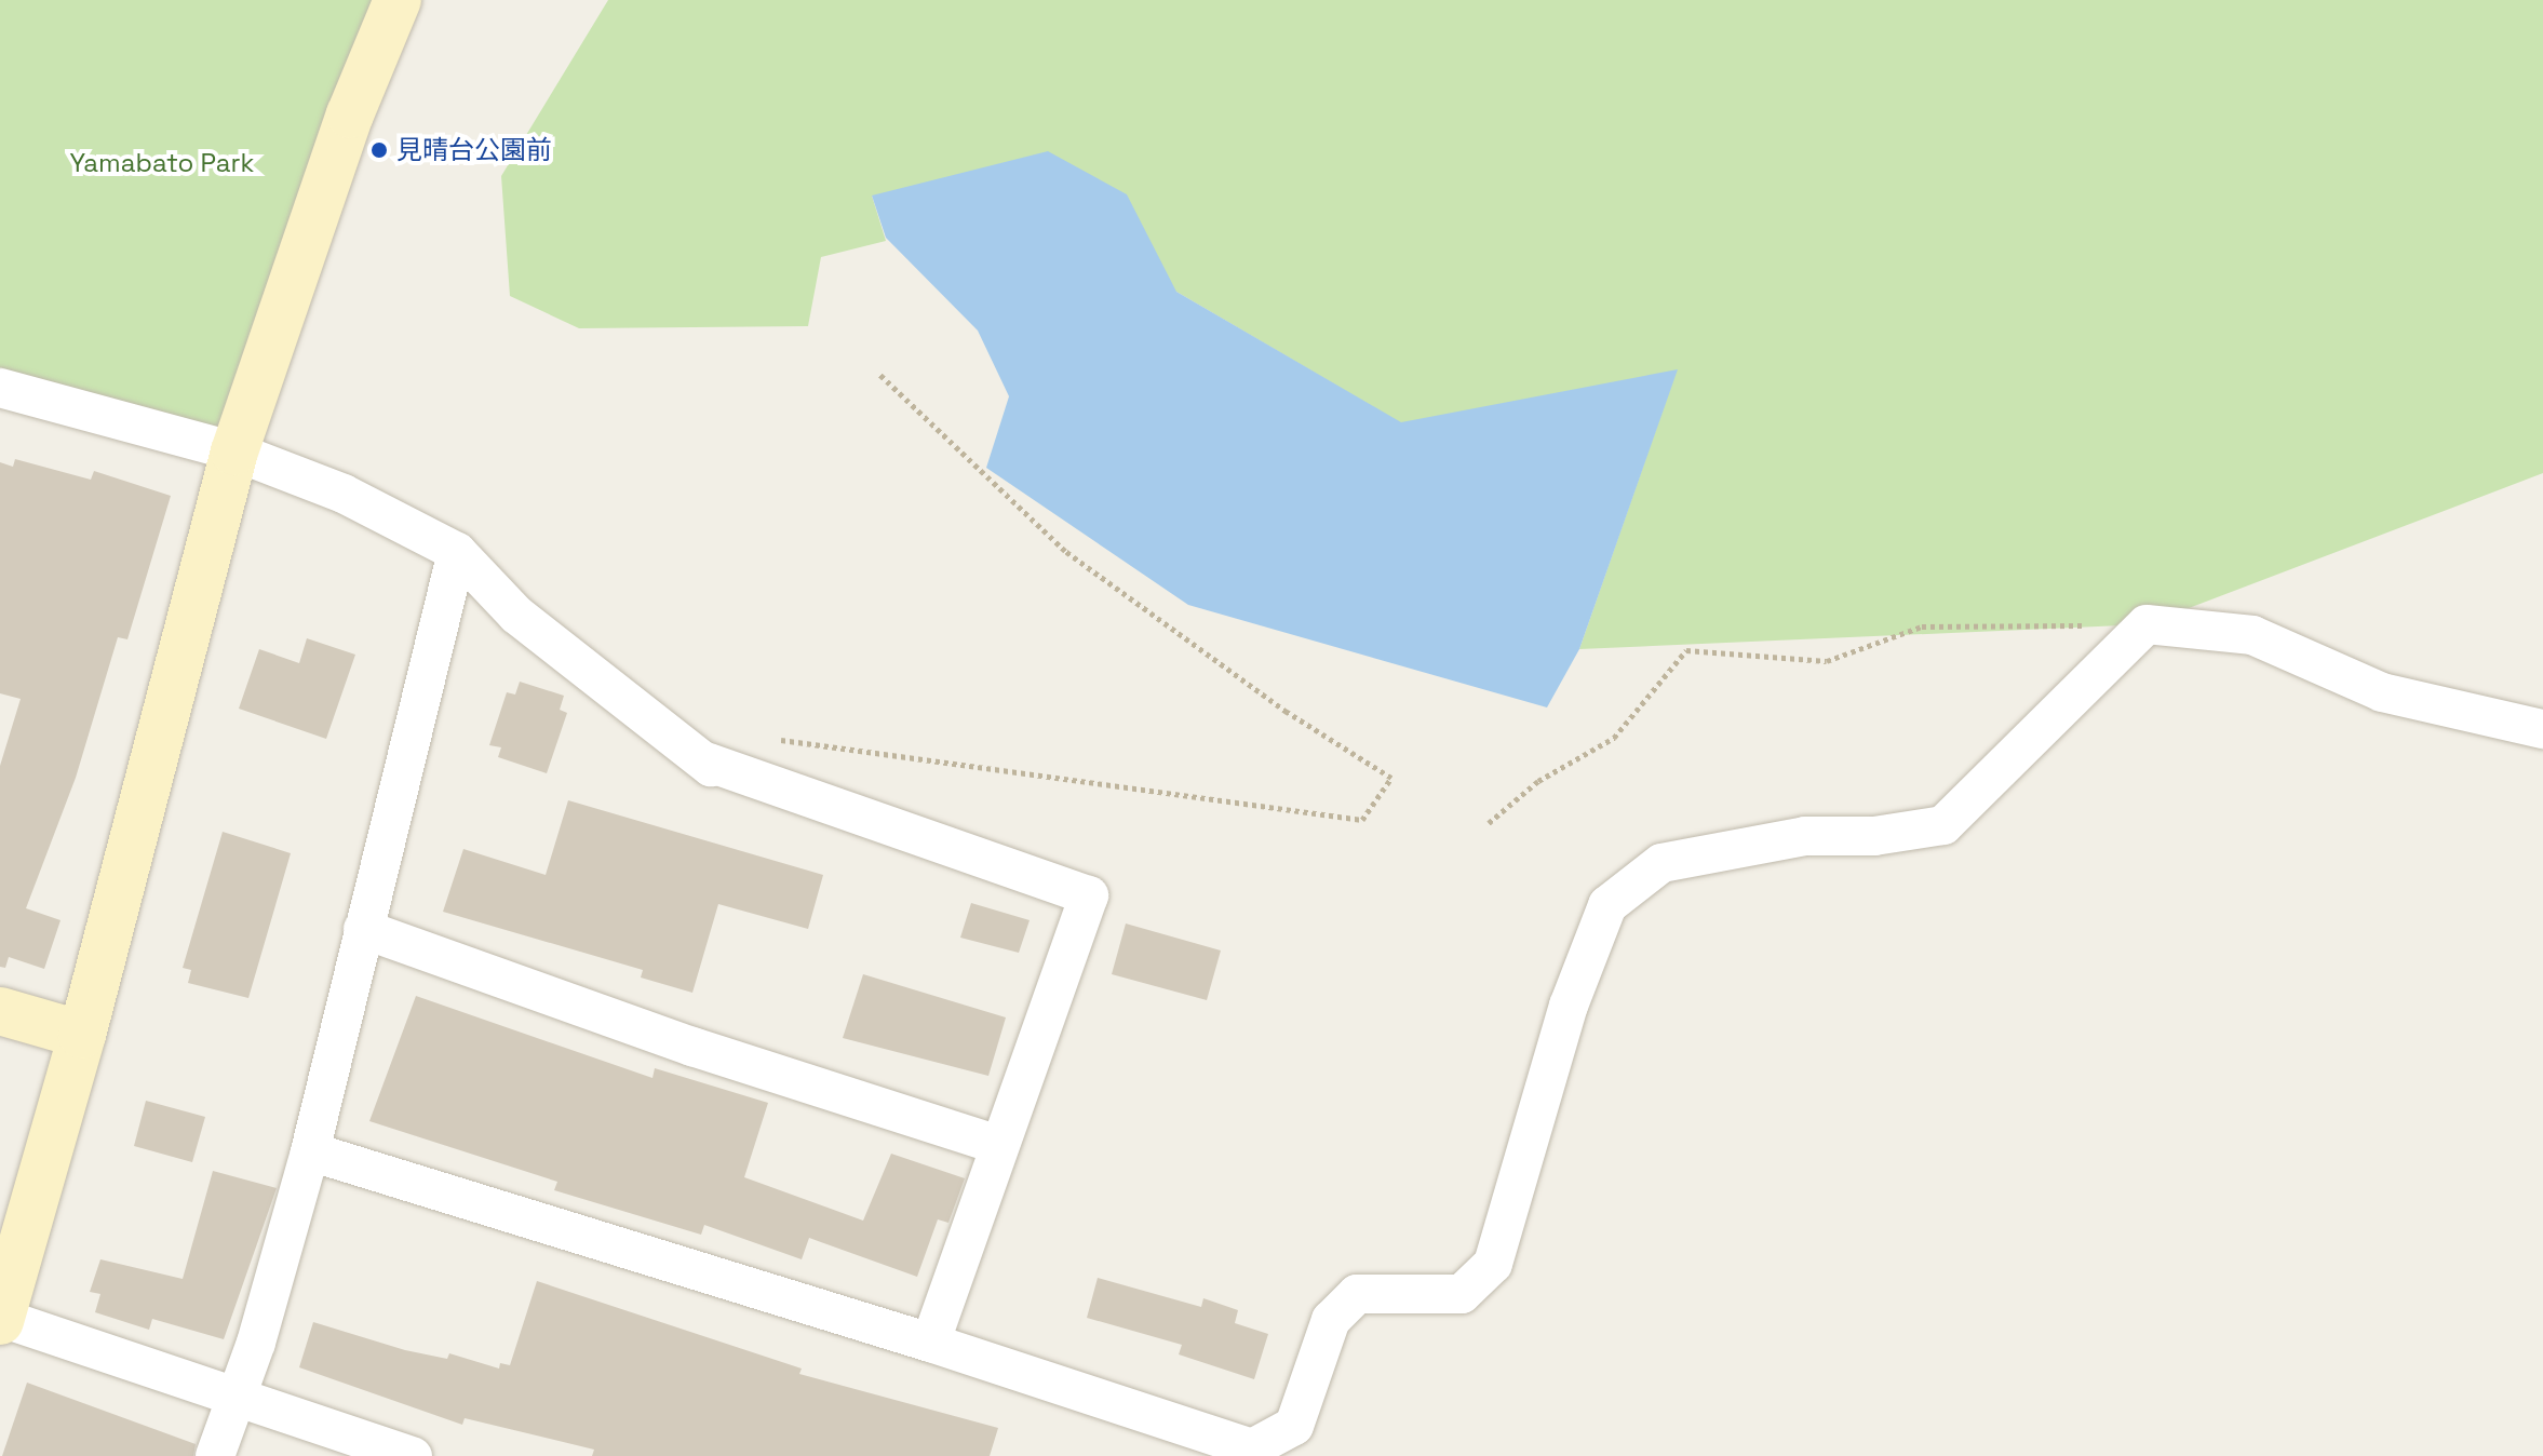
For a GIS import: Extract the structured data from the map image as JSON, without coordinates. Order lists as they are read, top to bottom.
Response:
{
  "parks": ["Yamabato Park"],
  "places": ["見晴台公園前"]
}
